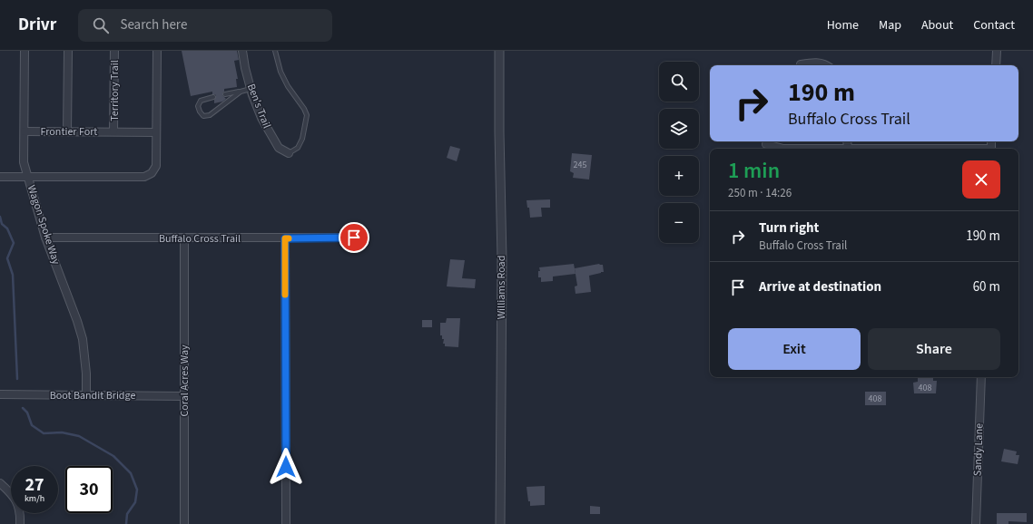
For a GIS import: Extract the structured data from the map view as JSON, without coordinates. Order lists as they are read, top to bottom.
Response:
{
  "streets": {
    "street": [
      "Territory Trail",
      "Ben's Trail",
      "Frontier Fort",
      "Wagon Spoke Way",
      "Buffalo Cross Trail",
      "Williams Road",
      "Coral Acres Way",
      "Boot Bandit Bridge",
      "Sandy Lane"
    ]
  },
  "crossings": [
    ["Territory Trail", "Frontier Fort"],
    ["Frontier Fort", "Wagon Spoke Way"],
    ["Wagon Spoke Way", "Buffalo Cross Trail"],
    ["Wagon Spoke Way", "Boot Bandit Bridge"],
    ["Buffalo Cross Trail", "Coral Acres Way"],
    ["Coral Acres Way", "Boot Bandit Bridge"]
  ],
  "house_numbers": ["245", "408", "408"],
  "page": {
    "header": "Drivr",
    "search": "Search here",
    "nav": [
      "Home",
      "Map",
      "About",
      "Contact"
    ],
    "map_buttons": ["+", "−"],
    "turn": ["190 m", "Buffalo Cross Trail"],
    "heading": ["1 min", "250 m · 14:26"],
    "list": [
      {
        "name": "Turn right",
        "note": "Buffalo Cross Trail",
        "value": "190 m"
      },
      {
        "name": "Arrive at destination",
        "value": "60 m"
      }
    ],
    "buttons": ["Exit", "Share"],
    "speed": "27 km/h",
    "limit": "30"
  }
}
